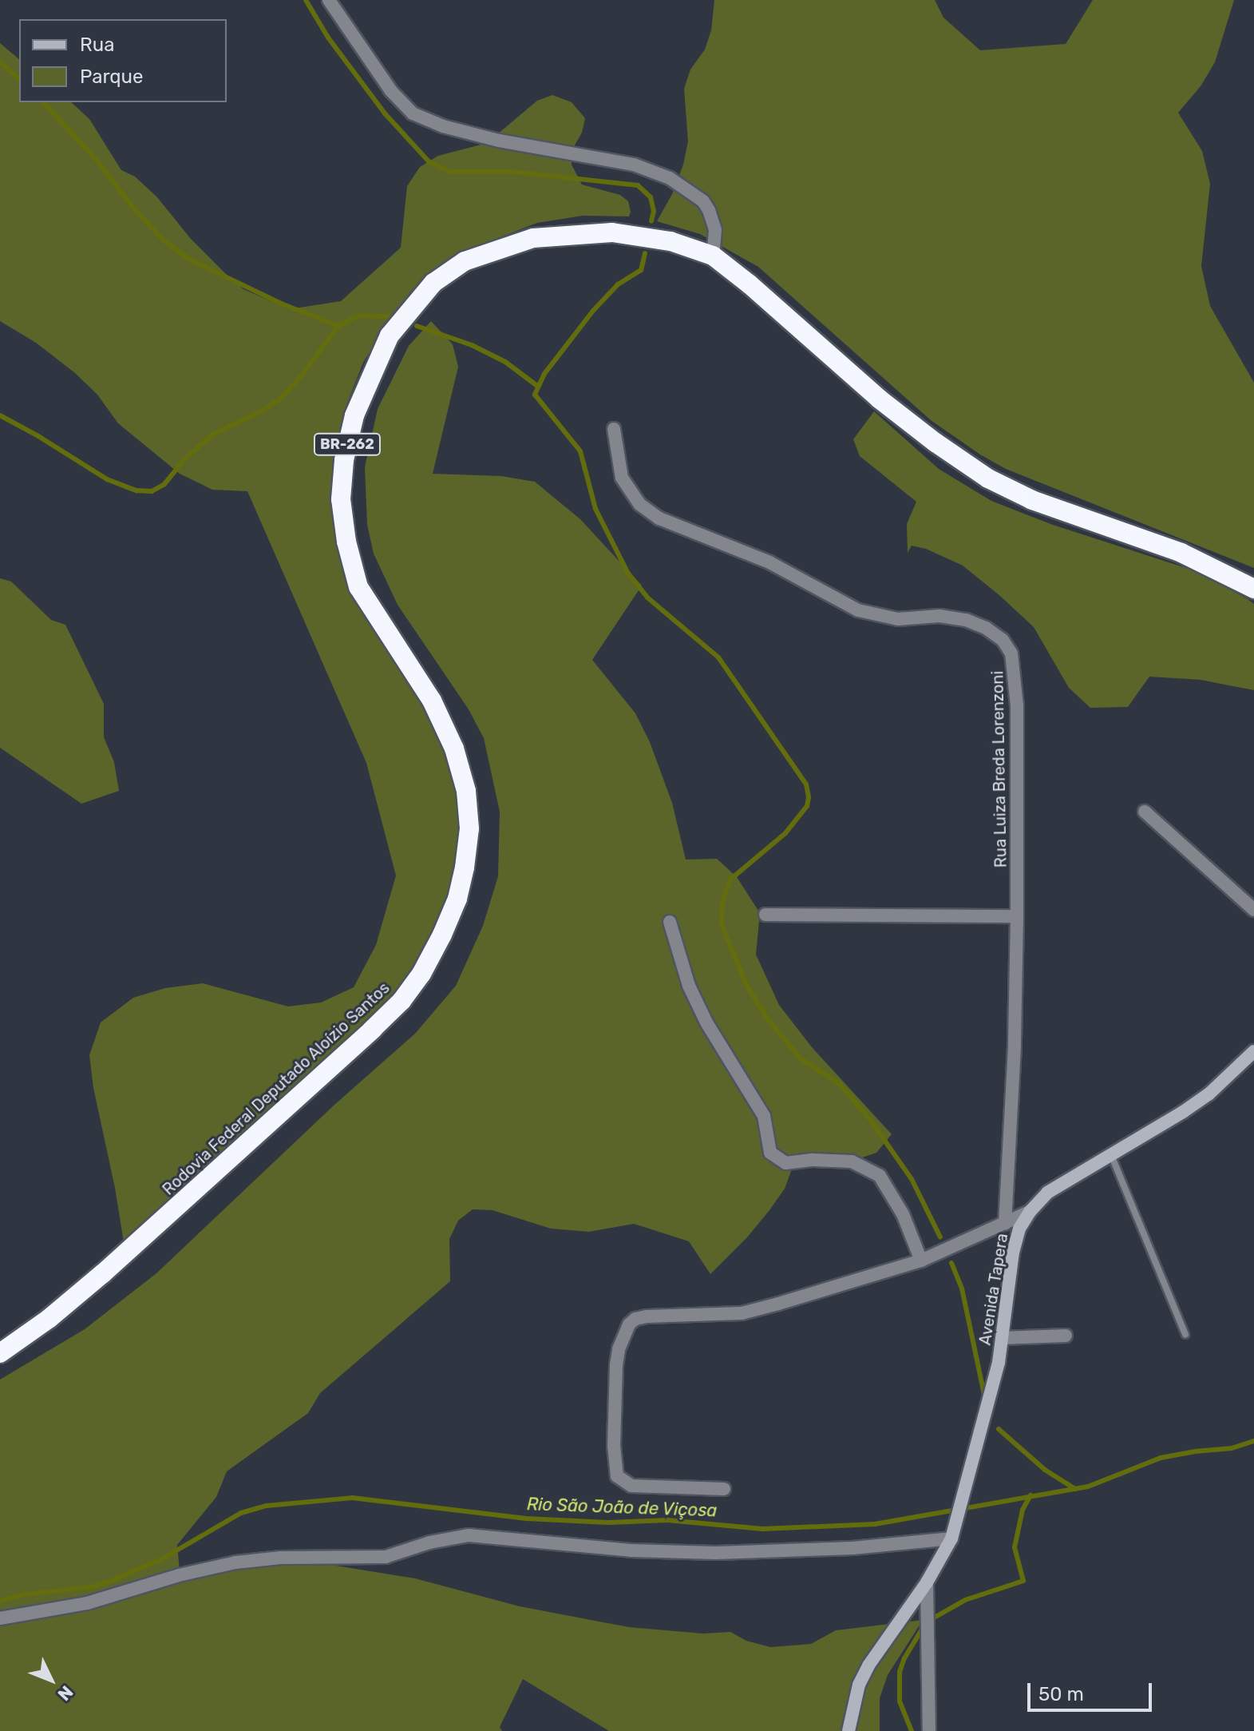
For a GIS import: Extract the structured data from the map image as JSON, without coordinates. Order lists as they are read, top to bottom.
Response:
{
  "streets": {
    "highway": ["BR-262", "Rodovia Federal Deputado Aloízio Santos"],
    "street": ["Rua Luiza Breda Lorenzoni", "Avenida Tapera"]
  },
  "water": ["Rio São João de Viçosa"],
  "legend": ["Rua", "Parque"],
  "scale_bar": "50 m",
  "north": "bottom right"
}
